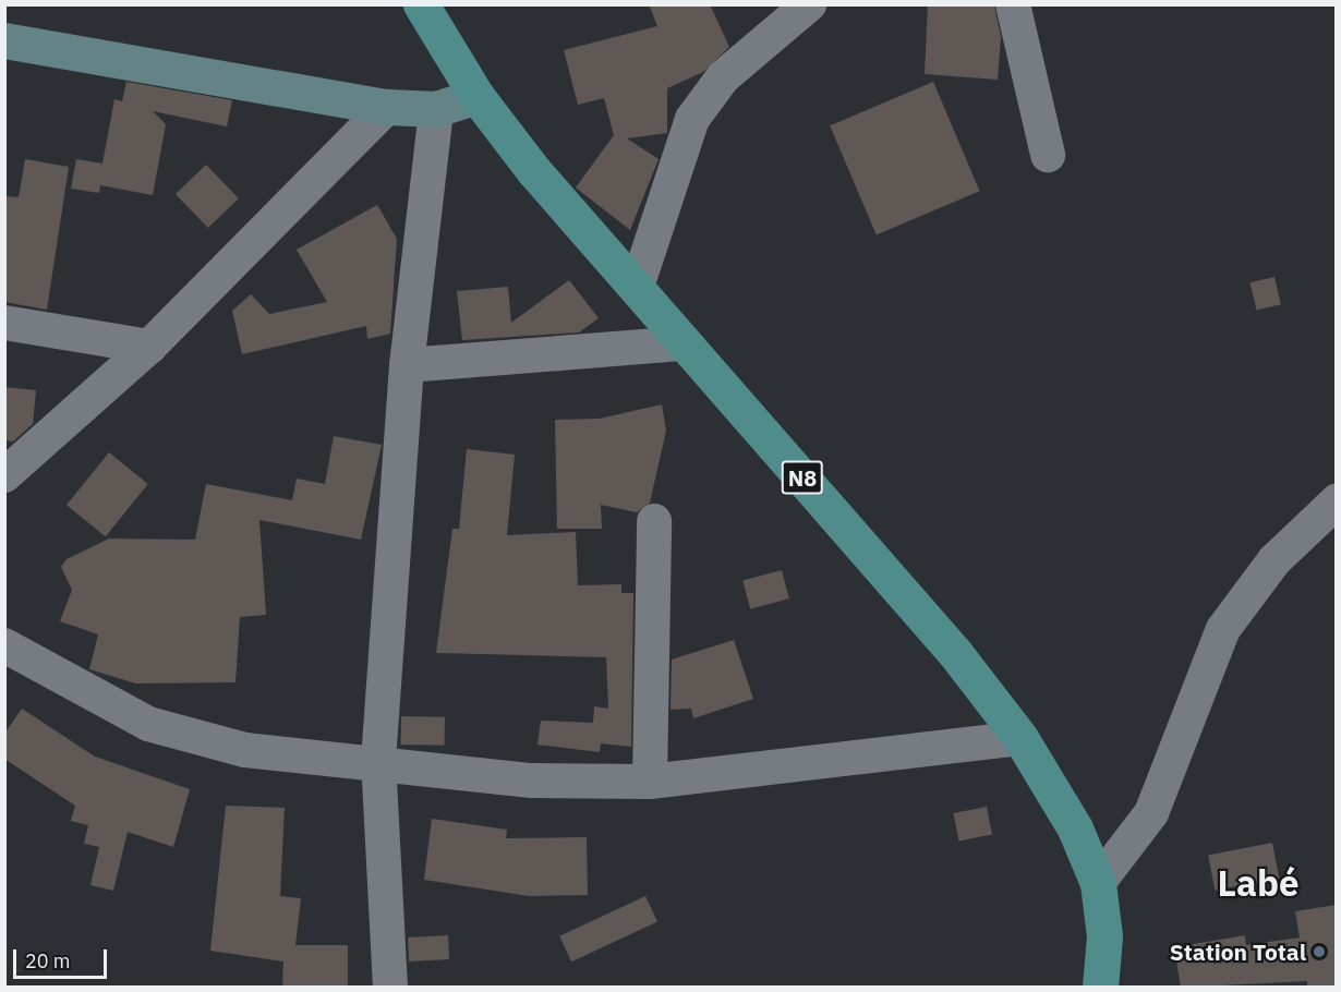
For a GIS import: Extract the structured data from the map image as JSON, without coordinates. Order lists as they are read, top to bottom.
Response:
{
  "streets": {
    "main road": ["N8"]
  },
  "districts": ["Labé"],
  "places": ["Station Total"],
  "scale_bar": "20 m"
}
